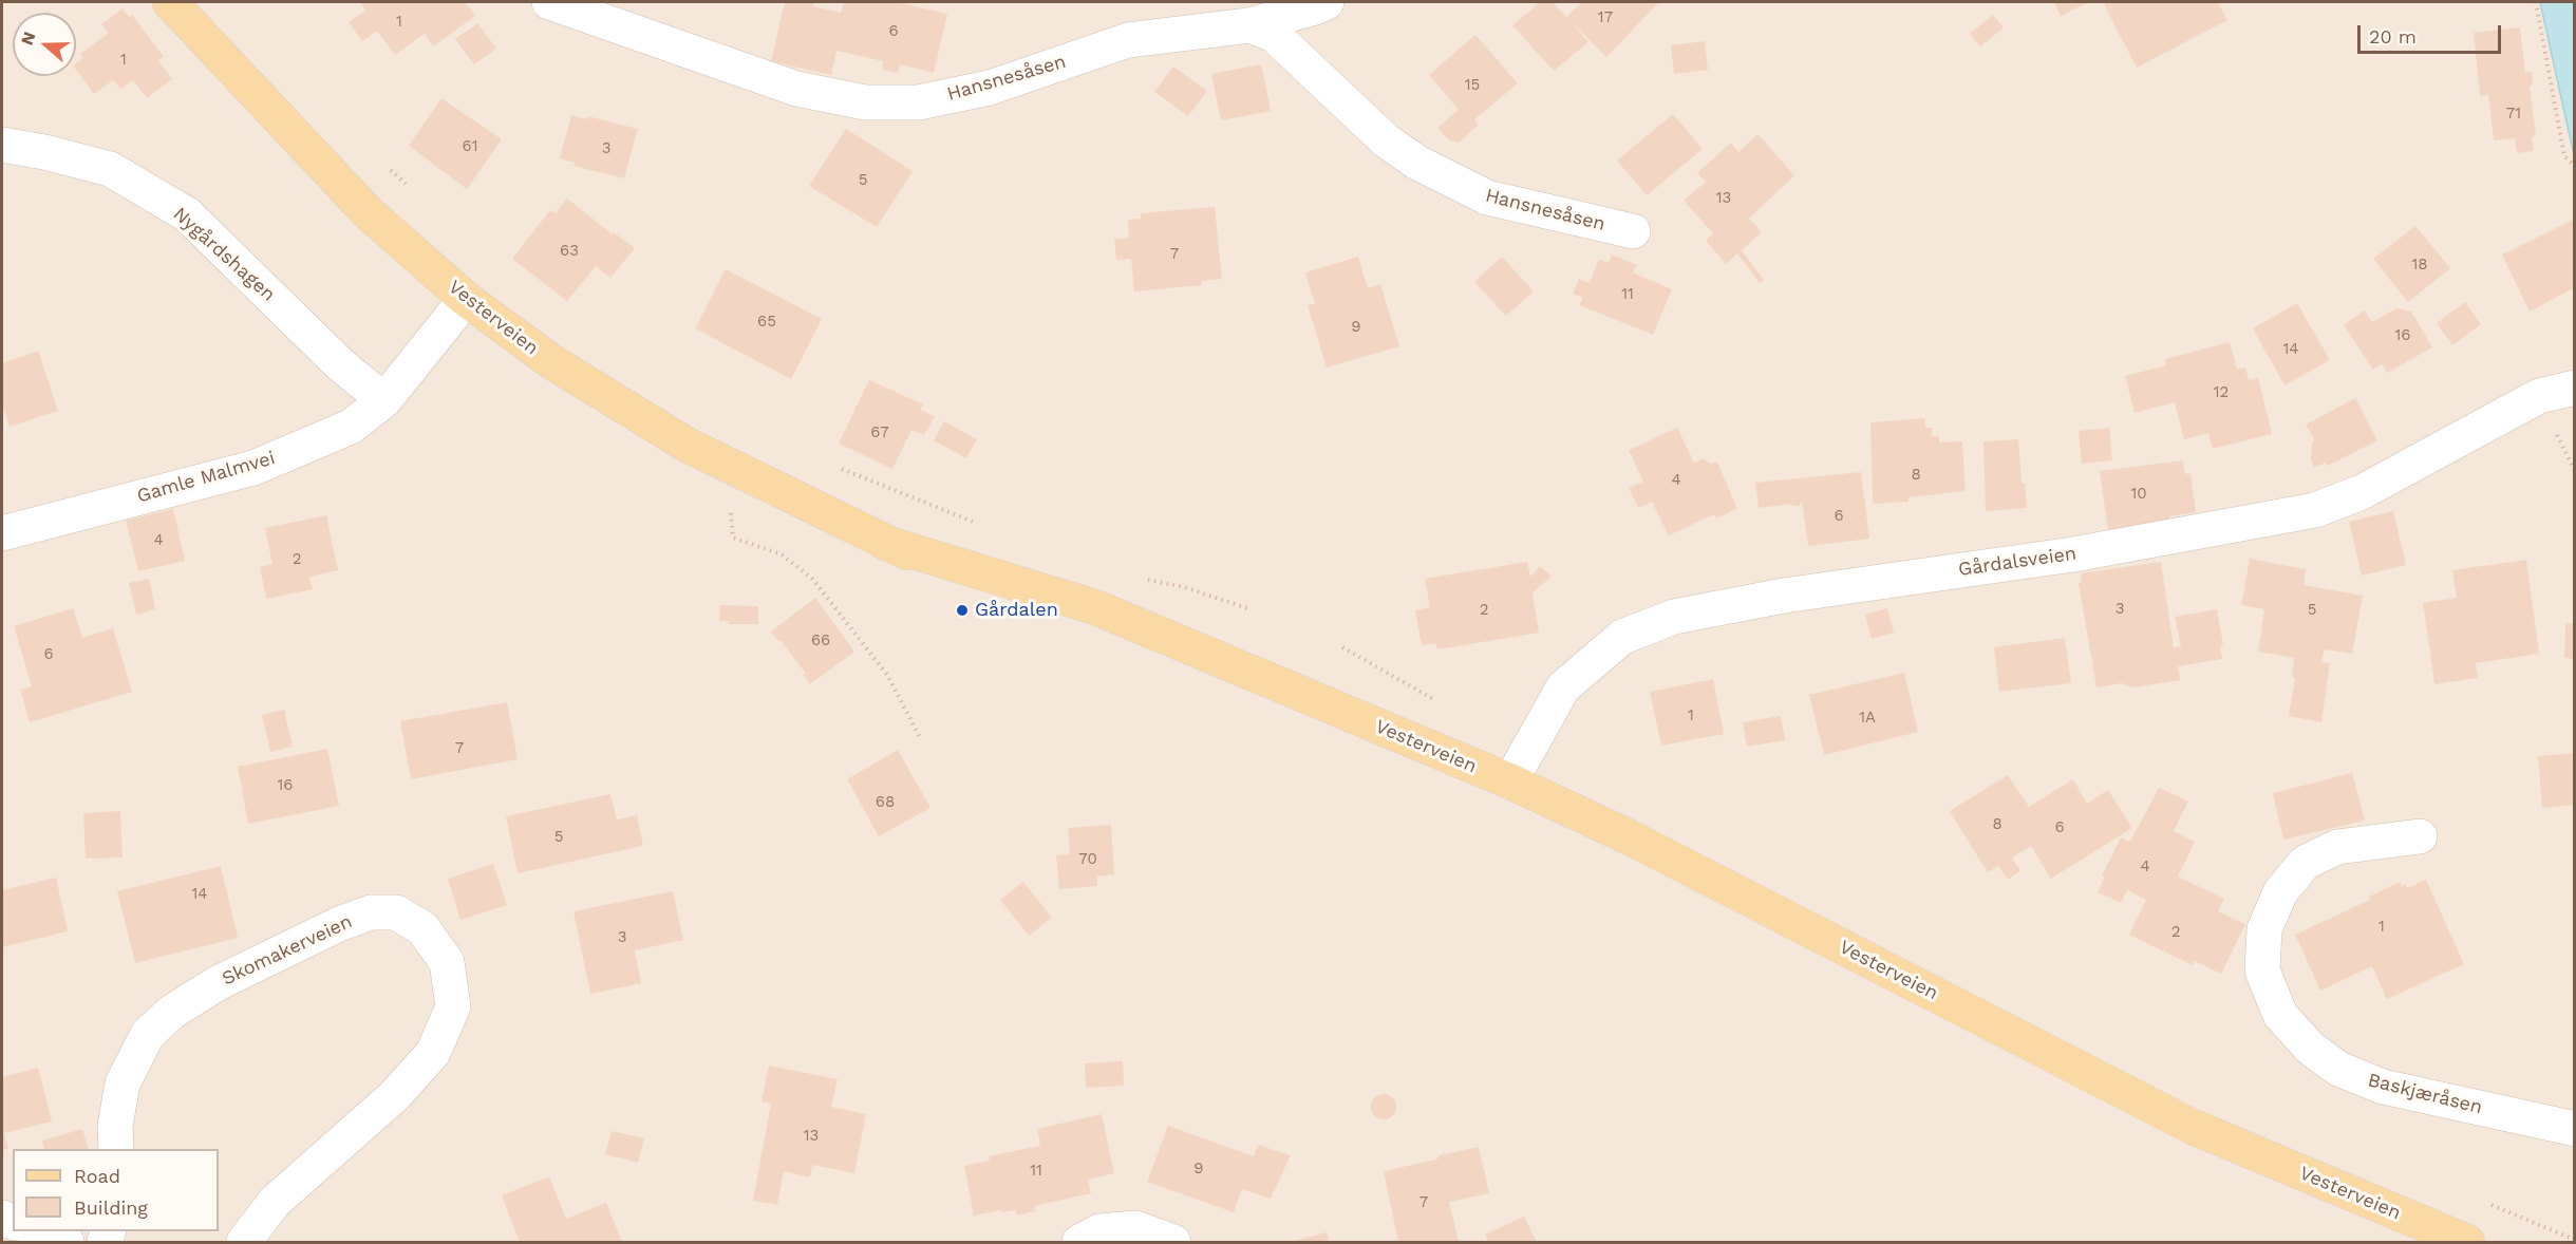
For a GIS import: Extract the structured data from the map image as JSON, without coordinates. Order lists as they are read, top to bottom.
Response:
{
  "streets": {
    "main road": ["Vesterveien"],
    "street": [
      "Hansnesåsen",
      "Nygårdshagen",
      "Gamle Malmvei",
      "Gårdalsveien",
      "Skomakerveien",
      "Baskjæråsen"
    ]
  },
  "crossings": [
    ["Nygårdshagen", "Gamle Malmvei"],
    ["Vesterveien", "Gamle Malmvei"],
    ["Vesterveien", "Gårdalsveien"]
  ],
  "places": ["Gårdalen"],
  "house_numbers": [
    "17",
    "1",
    "6",
    "1",
    "15",
    "71",
    "61",
    "3",
    "5",
    "13",
    "63",
    "7",
    "18",
    "11",
    "65",
    "9",
    "16",
    "14",
    "12",
    "67",
    "8",
    "4",
    "10",
    "6",
    "4",
    "2",
    "3",
    "2",
    "5",
    "66",
    "6",
    "1",
    "1A",
    "7",
    "16",
    "68",
    "8",
    "6",
    "5",
    "70",
    "4",
    "14",
    "1",
    "2",
    "3",
    "13",
    "9",
    "11",
    "7"
  ],
  "legend": ["Road", "Building"],
  "scale_bar": "20 m",
  "north": "left"
}
